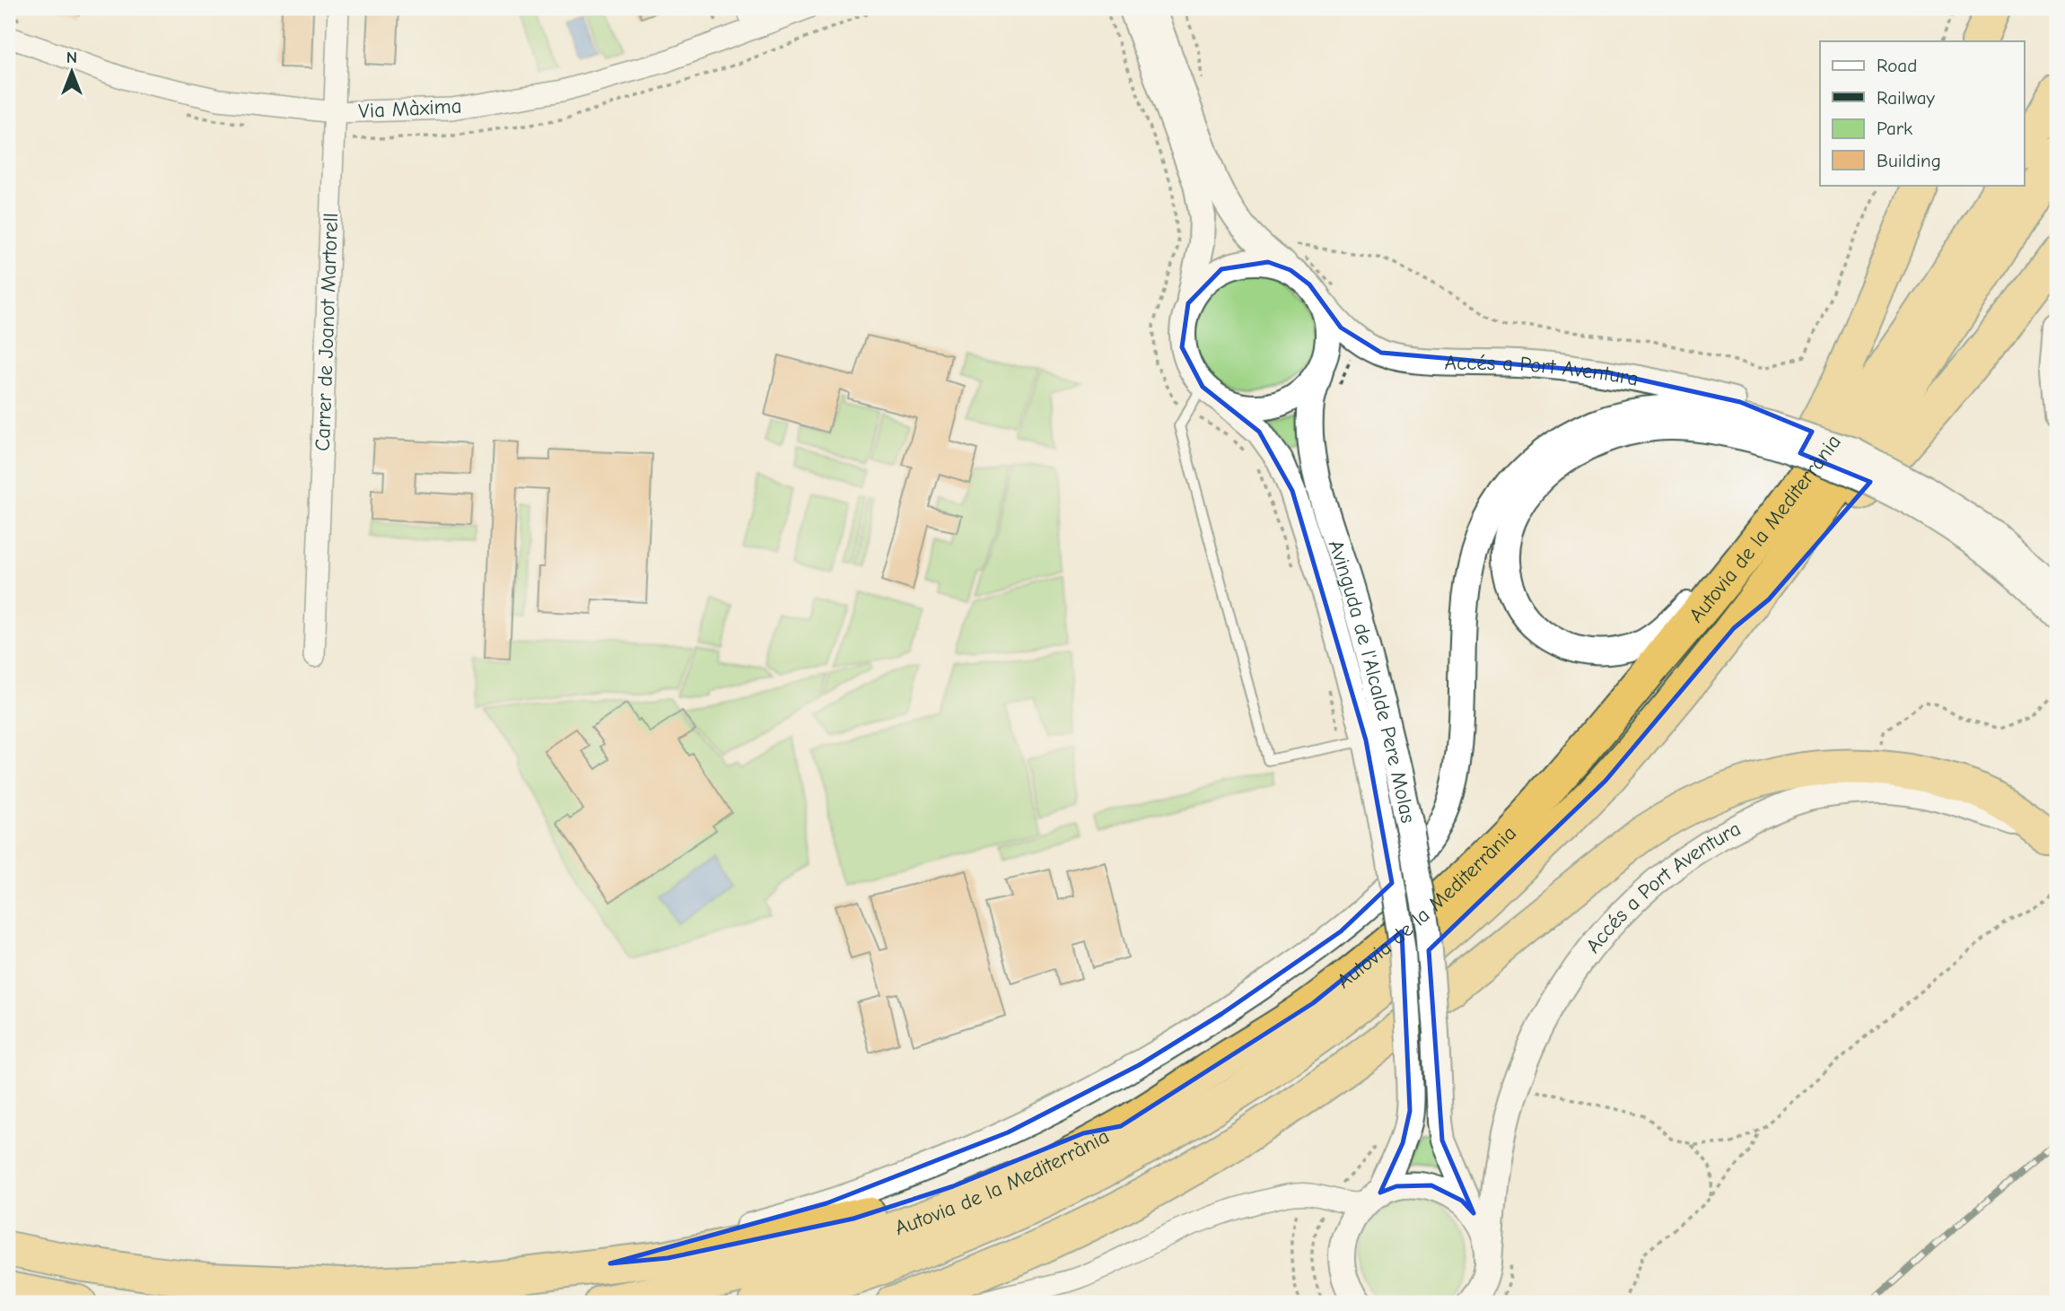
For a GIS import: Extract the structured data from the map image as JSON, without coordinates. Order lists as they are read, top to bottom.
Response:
{
  "streets": {
    "highway": ["Autovia de la Mediterrània"],
    "street": [
      "Via Màxima",
      "Carrer de Joanot Martorell",
      "Accés a Port Aventura",
      "Avinguda de l'Alcalde Pere Molas"
    ]
  },
  "crossings": [
    ["Via Màxima", "Carrer de Joanot Martorell"],
    ["Accés a Port Aventura", "Avinguda de l'Alcalde Pere Molas"]
  ],
  "legend": [
    "Road",
    "Railway",
    "Park",
    "Building"
  ],
  "north": "top"
}
